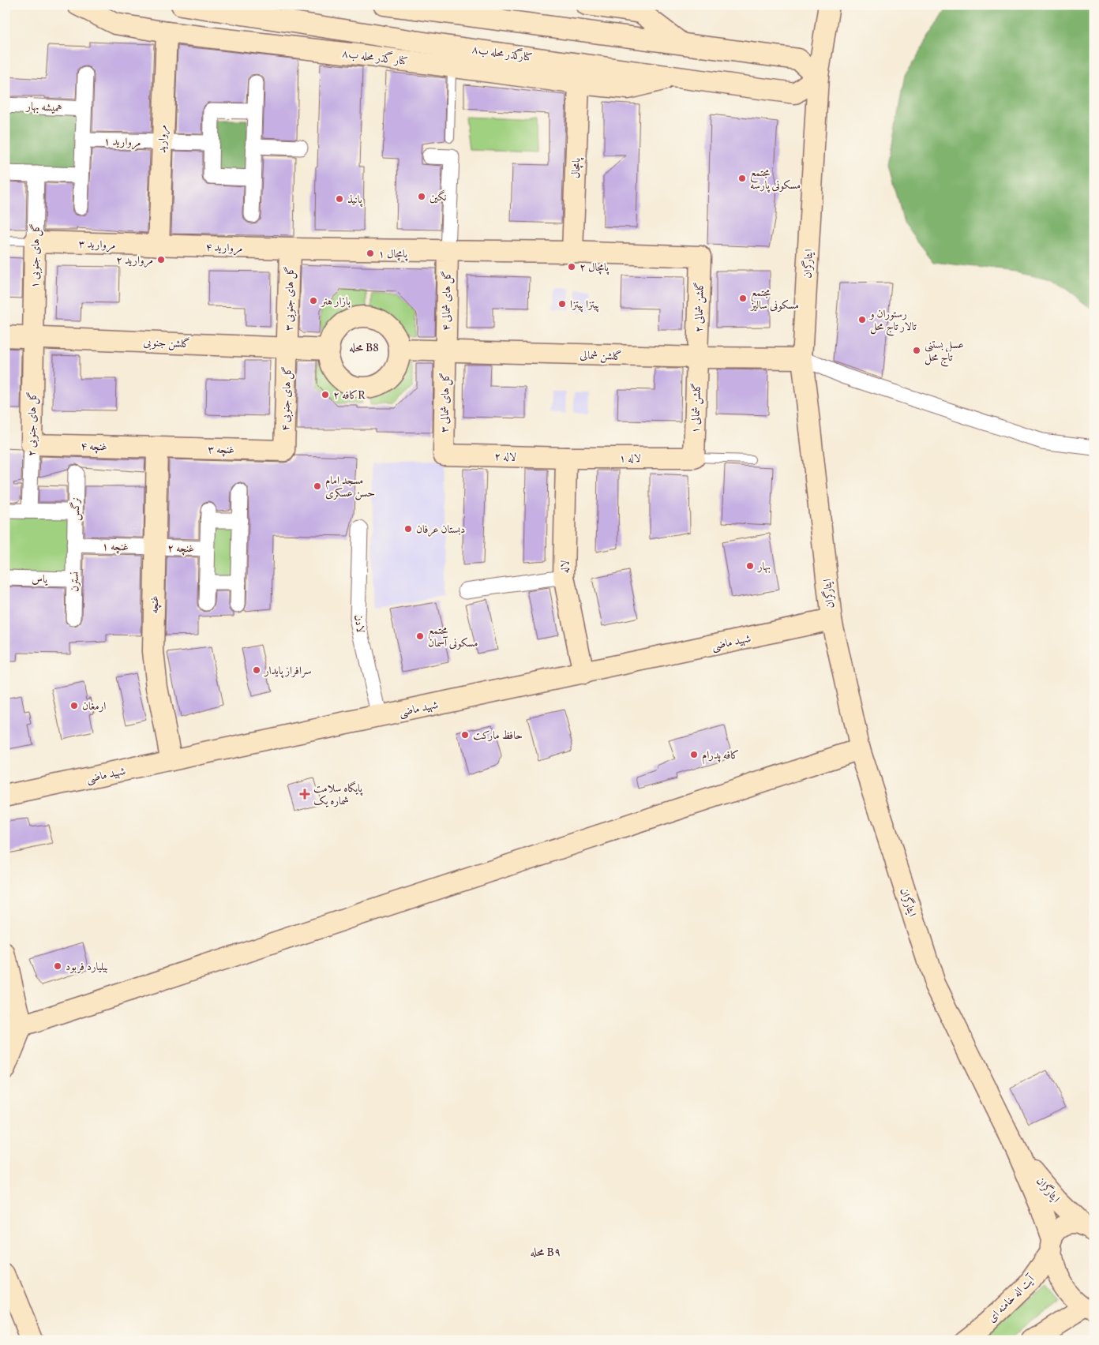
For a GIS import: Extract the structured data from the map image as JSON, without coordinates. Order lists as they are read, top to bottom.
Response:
{
  "streets": {
    "street": [
      "کنارگذر محله ب۸",
      "کنار گذر محله ب۸",
      "همیشه بهار",
      "مروارید",
      "مروارید ۱",
      "پامچال",
      "مروارید ۳",
      "مروارید ۴",
      "گل های جنوبی ۱",
      "ایثارگران",
      "گل های جنوبی ۳",
      "گل های شمالی ۴",
      "گلشن شمالی ۲",
      "گلشن جنوبی",
      "گلشن شمالی",
      "گل های جنوبی ۴",
      "گل های شمالی ۳",
      "گلشن شمالی ۱",
      "گل های جنوبی ۲",
      "غنچه ۴",
      "غنچه ۳",
      "لاله ۲",
      "لاله ۱",
      "نرگس",
      "غنچه ۱",
      "غنچه ۲",
      "لاله",
      "یاس",
      "نسترن",
      "غنچه",
      "لادن",
      "شهید ماضی",
      "آیت اله خامنه ای"
    ]
  },
  "crossings": [
    ["کنارگذر محله ب۸", "کنار گذر محله ب۸"],
    ["کنارگذر محله ب۸", "ایثارگران"],
    ["کنار گذر محله ب۸", "مروارید"],
    ["کنار گذر محله ب۸", "پامچال"],
    ["مروارید", "مروارید ۱"],
    ["مروارید", "مروارید ۳"],
    ["مروارید", "مروارید ۴"],
    ["پامچال", "مروارید ۴"],
    ["مروارید ۳", "مروارید ۴"],
    ["مروارید ۳", "گل های جنوبی ۱"],
    ["مروارید ۴", "گل های جنوبی ۳"],
    ["مروارید ۴", "گل های شمالی ۴"],
    ["مروارید ۴", "گلشن شمالی ۲"],
    ["گل های جنوبی ۱", "گلشن جنوبی"],
    ["گل های جنوبی ۱", "گل های جنوبی ۲"],
    ["ایثارگران", "گلشن شمالی"],
    ["ایثارگران", "شهید ماضی"],
    ["ایثارگران", "آیت اله خامنه ای"],
    ["گل های جنوبی ۳", "گلشن جنوبی"],
    ["گل های جنوبی ۳", "گل های جنوبی ۴"],
    ["گل های شمالی ۴", "گلشن شمالی"],
    ["گل های شمالی ۴", "گل های شمالی ۳"],
    ["گلشن شمالی ۲", "گلشن شمالی"],
    ["گلشن شمالی ۲", "گلشن شمالی ۱"],
    ["گلشن جنوبی", "گلشن شمالی"],
    ["گلشن جنوبی", "گل های جنوبی ۴"],
    ["گلشن جنوبی", "گل های جنوبی ۲"],
    ["گلشن شمالی", "گل های شمالی ۳"],
    ["گلشن شمالی", "گلشن شمالی ۱"],
    ["گل های جنوبی ۴", "غنچه ۳"],
    ["گل های شمالی ۳", "لاله ۲"],
    ["گلشن شمالی ۱", "لاله ۱"],
    ["گل های جنوبی ۲", "غنچه ۴"],
    ["غنچه ۴", "غنچه ۳"],
    ["غنچه ۴", "غنچه"],
    ["غنچه ۳", "غنچه"],
    ["لاله ۲", "لاله ۱"],
    ["لاله ۲", "لاله"],
    ["لاله ۱", "لاله"],
    ["نرگس", "غنچه ۱"],
    ["نرگس", "نسترن"],
    ["غنچه ۱", "غنچه ۲"],
    ["غنچه ۱", "نسترن"],
    ["غنچه ۱", "غنچه"],
    ["غنچه ۲", "غنچه"],
    ["لاله", "شهید ماضی"],
    ["یاس", "نسترن"],
    ["غنچه", "شهید ماضی"],
    ["لادن", "شهید ماضی"]
  ],
  "districts": ["محله B8", "محله B۹"],
  "places": {
    "other": [
      "مجتمع مسکونی پارسه",
      "نگین",
      "پانیذ",
      "پامچال ۱",
      "مروارید ۲",
      "پامچال ۲",
      "مجتمع مسکونی سالیز",
      "بازار هنر",
      "پیتزا پیتزا",
      "رستوران و تالار تاج محل",
      "عسل بستنی تاج محل",
      "کافه ۲R",
      "مسجد امام حسن عسکری",
      "دبستان عرفان",
      "بهار",
      "مجتمع مسکونی آسمان",
      "سرافراز پایدار",
      "ارمغان",
      "حافظ مارکت",
      "کافه پدرام",
      "بیلیارد فربود"
    ],
    "health": ["پایگاه سلامت شماره یک"]
  }
}
